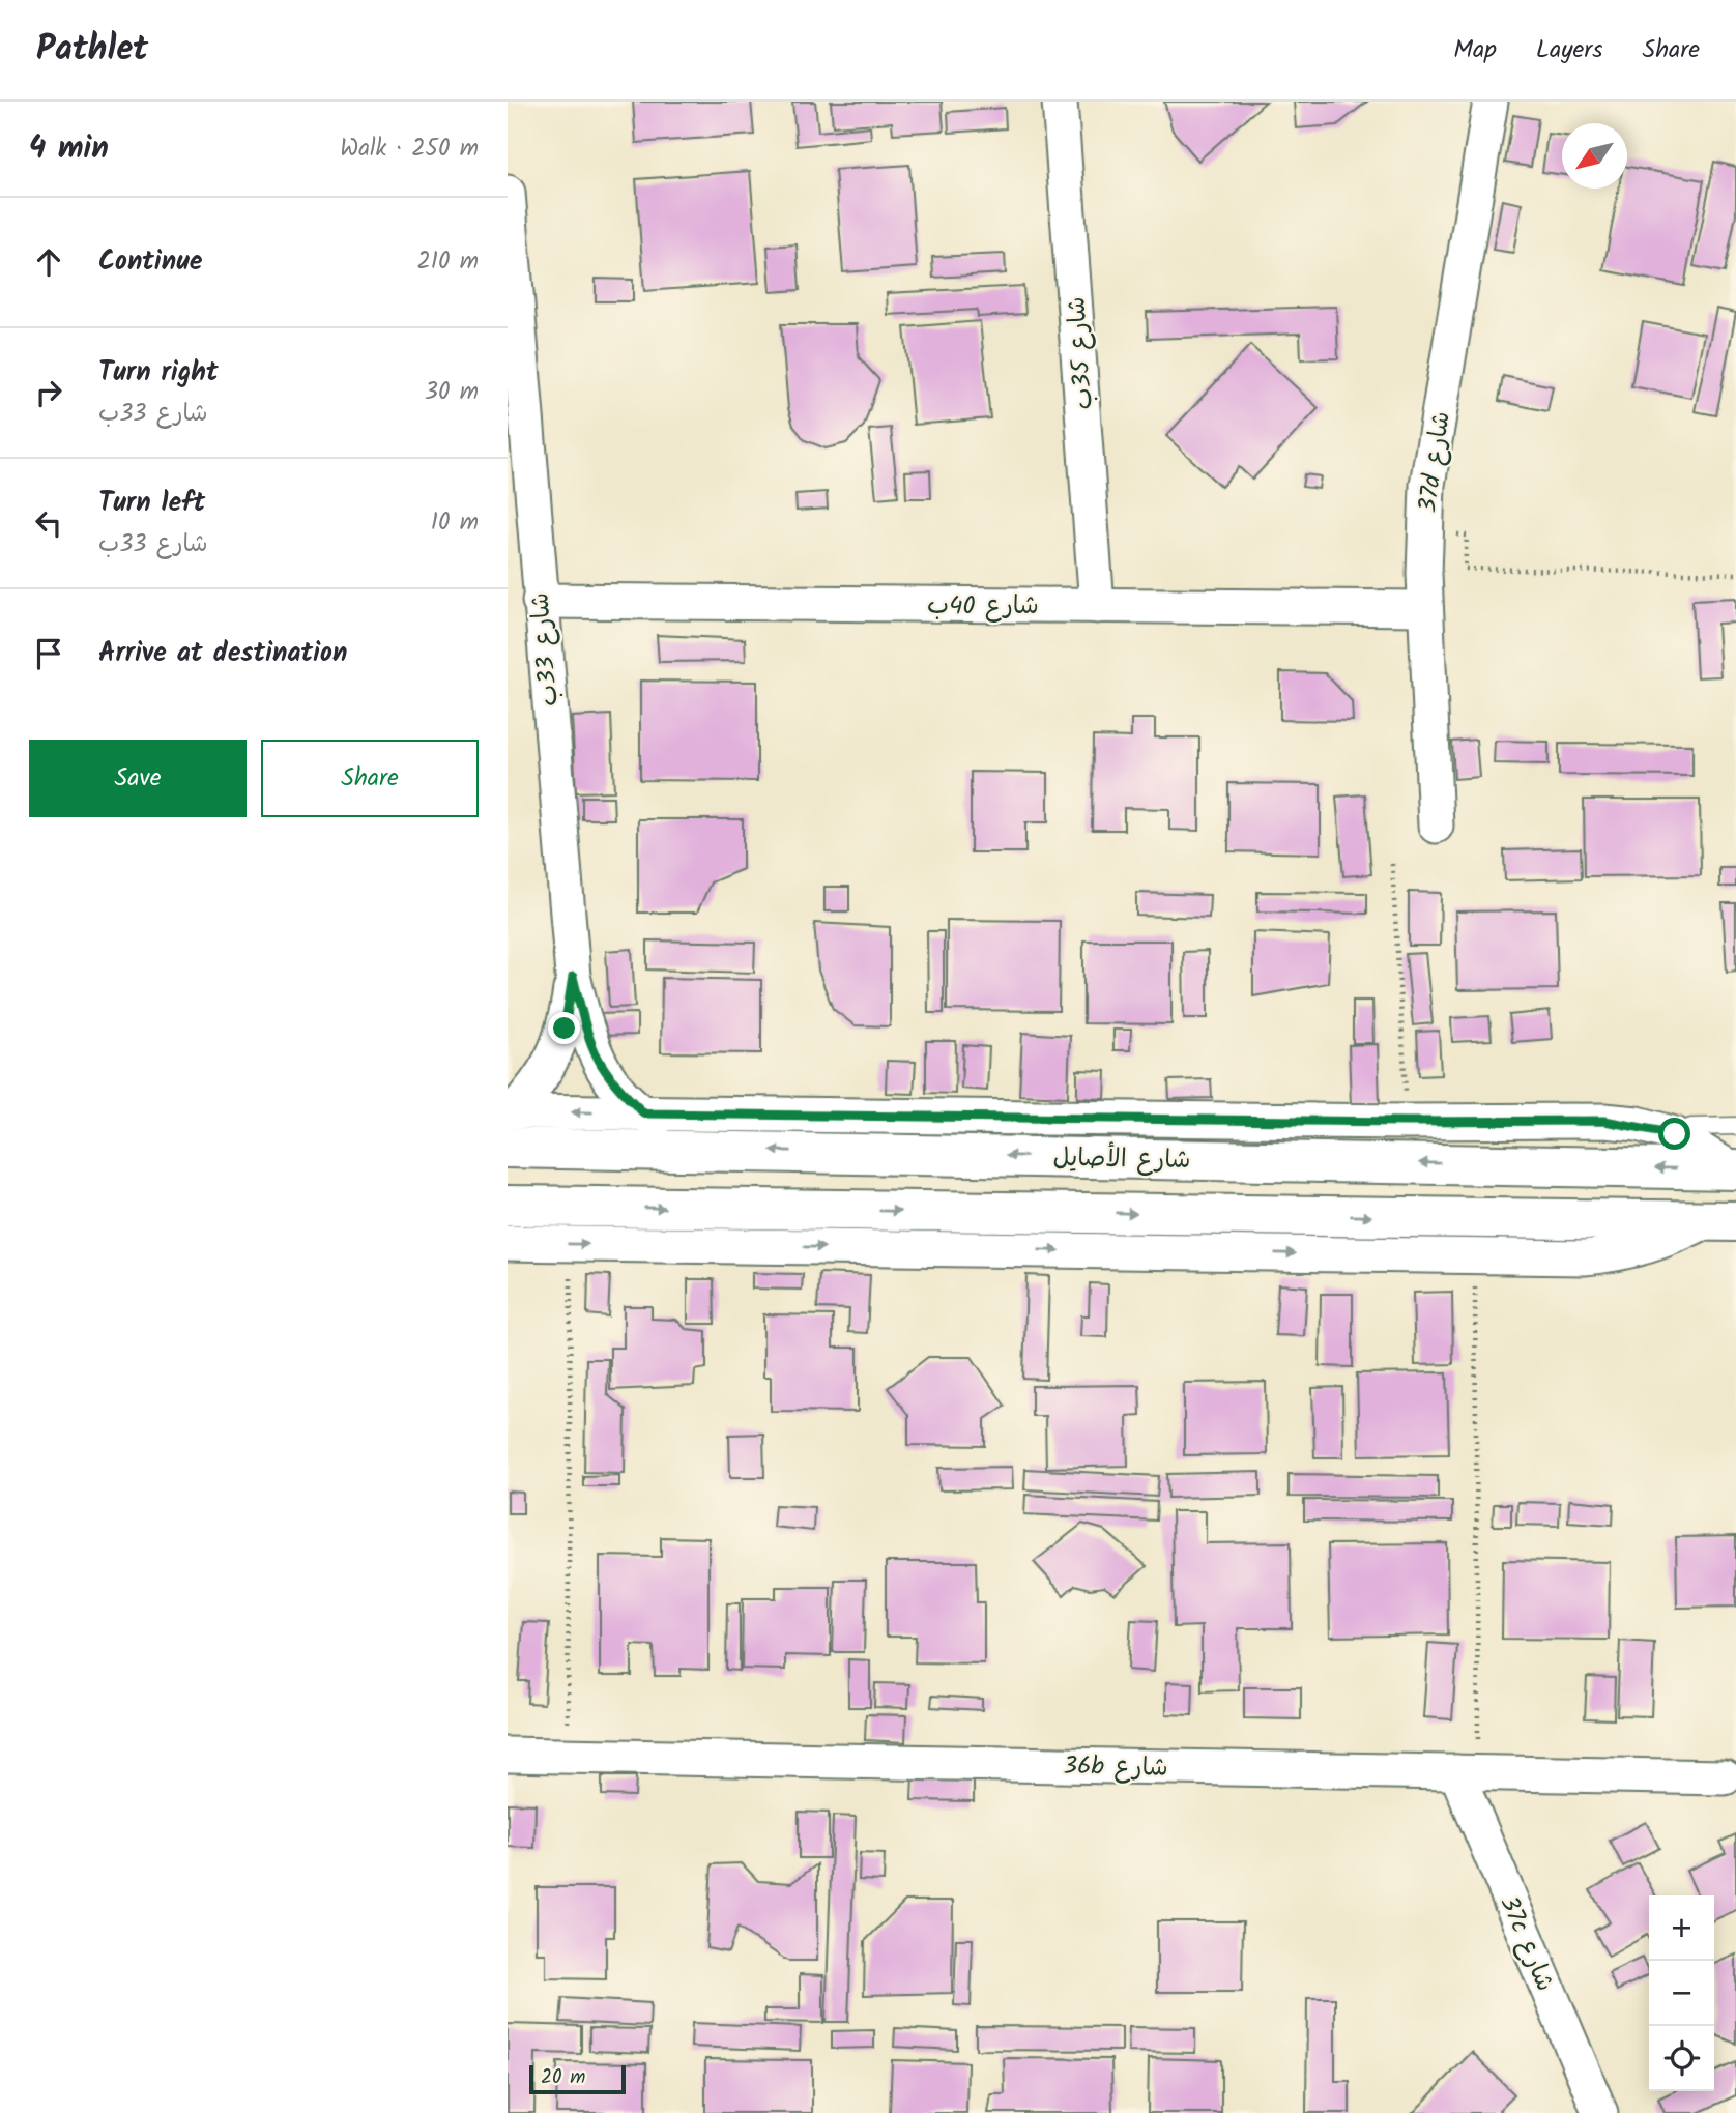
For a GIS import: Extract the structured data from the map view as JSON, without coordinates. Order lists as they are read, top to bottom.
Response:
{
  "streets": {
    "street": [
      "شارع 35ب",
      "37d شارع",
      "شارع 40ب",
      "شارع 33ب",
      "شارع الأصايل",
      "36b شارع",
      "37c شارع"
    ]
  },
  "crossings": [
    ["شارع 35ب", "شارع 40ب"],
    ["37d شارع", "شارع 40ب"],
    ["شارع 40ب", "شارع 33ب"],
    ["شارع 33ب", "شارع الأصايل"],
    ["36b شارع", "37c شارع"]
  ],
  "scale_bar": "20 m",
  "north": "bottom left",
  "page": {
    "header": "Pathlet",
    "nav": ["Map", "Layers", "Share"],
    "heading": ["4 min", "Walk · 250 m"],
    "list": [
      ["Continue", "210 m"],
      ["Turn right", "شارع 33ب", "30 m"],
      ["Turn left", "شارع 33ب", "10 m"],
      "Arrive at destination"
    ],
    "buttons": ["Save", "Share"],
    "map_buttons": ["+", "−"],
    "scale": "20 m"
  }
}
